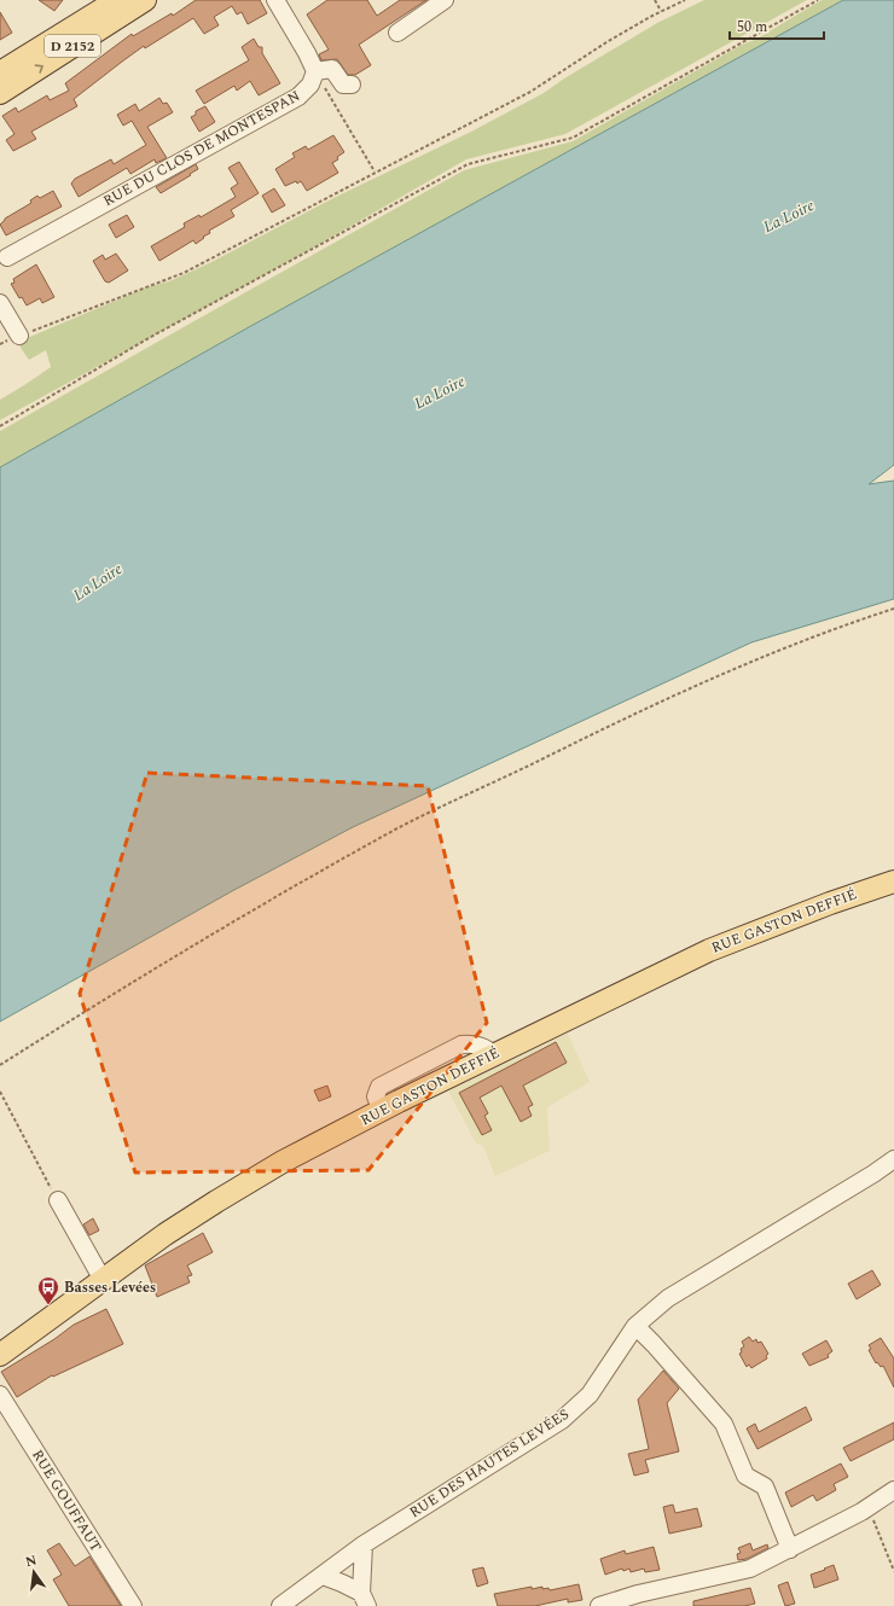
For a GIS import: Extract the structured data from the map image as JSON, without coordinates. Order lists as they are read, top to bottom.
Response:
{
  "streets": {
    "main road": ["D 2152", "RUE GASTON DEFFIÉ"],
    "street": ["RUE DU CLOS DE MONTESPAN", "RUE DES HAUTES LEVÉES", "RUE GOUFFAUT"]
  },
  "water": ["La Loire"],
  "places": {
    "bus stop": ["Basses Levées"]
  },
  "scale_bar": "50 m",
  "north": "top"
}
